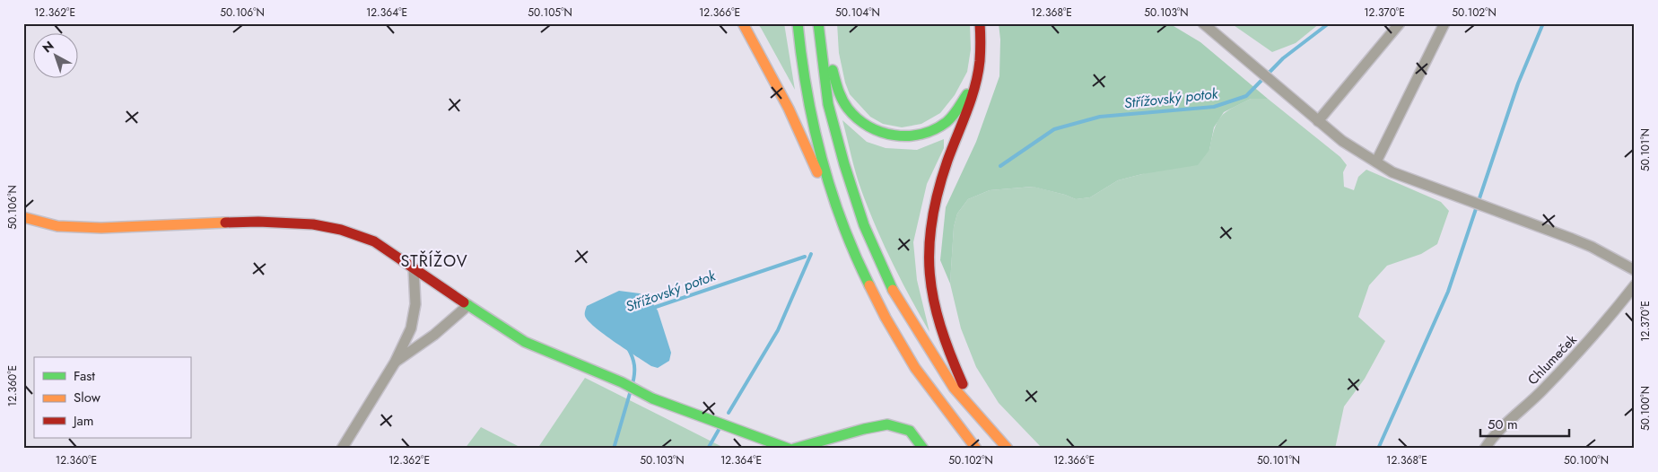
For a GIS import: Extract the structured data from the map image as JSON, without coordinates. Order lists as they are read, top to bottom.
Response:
{
  "streets": {
    "street": ["Chlumeček"]
  },
  "districts": ["STŘÍŽOV"],
  "water": ["Střížovský potok"],
  "legend": ["Fast", "Slow", "Jam"],
  "scale_bar": "50 m",
  "north": "top left",
  "coordinates": [
    "12.362°E",
    "50.106°N",
    "12.364°E",
    "50.105°N",
    "12.366°E",
    "50.104°N",
    "12.368°E",
    "50.103°N",
    "12.370°E",
    "50.102°N",
    "50.101°N",
    "12.360°E",
    "50.100°N"
  ]
}
